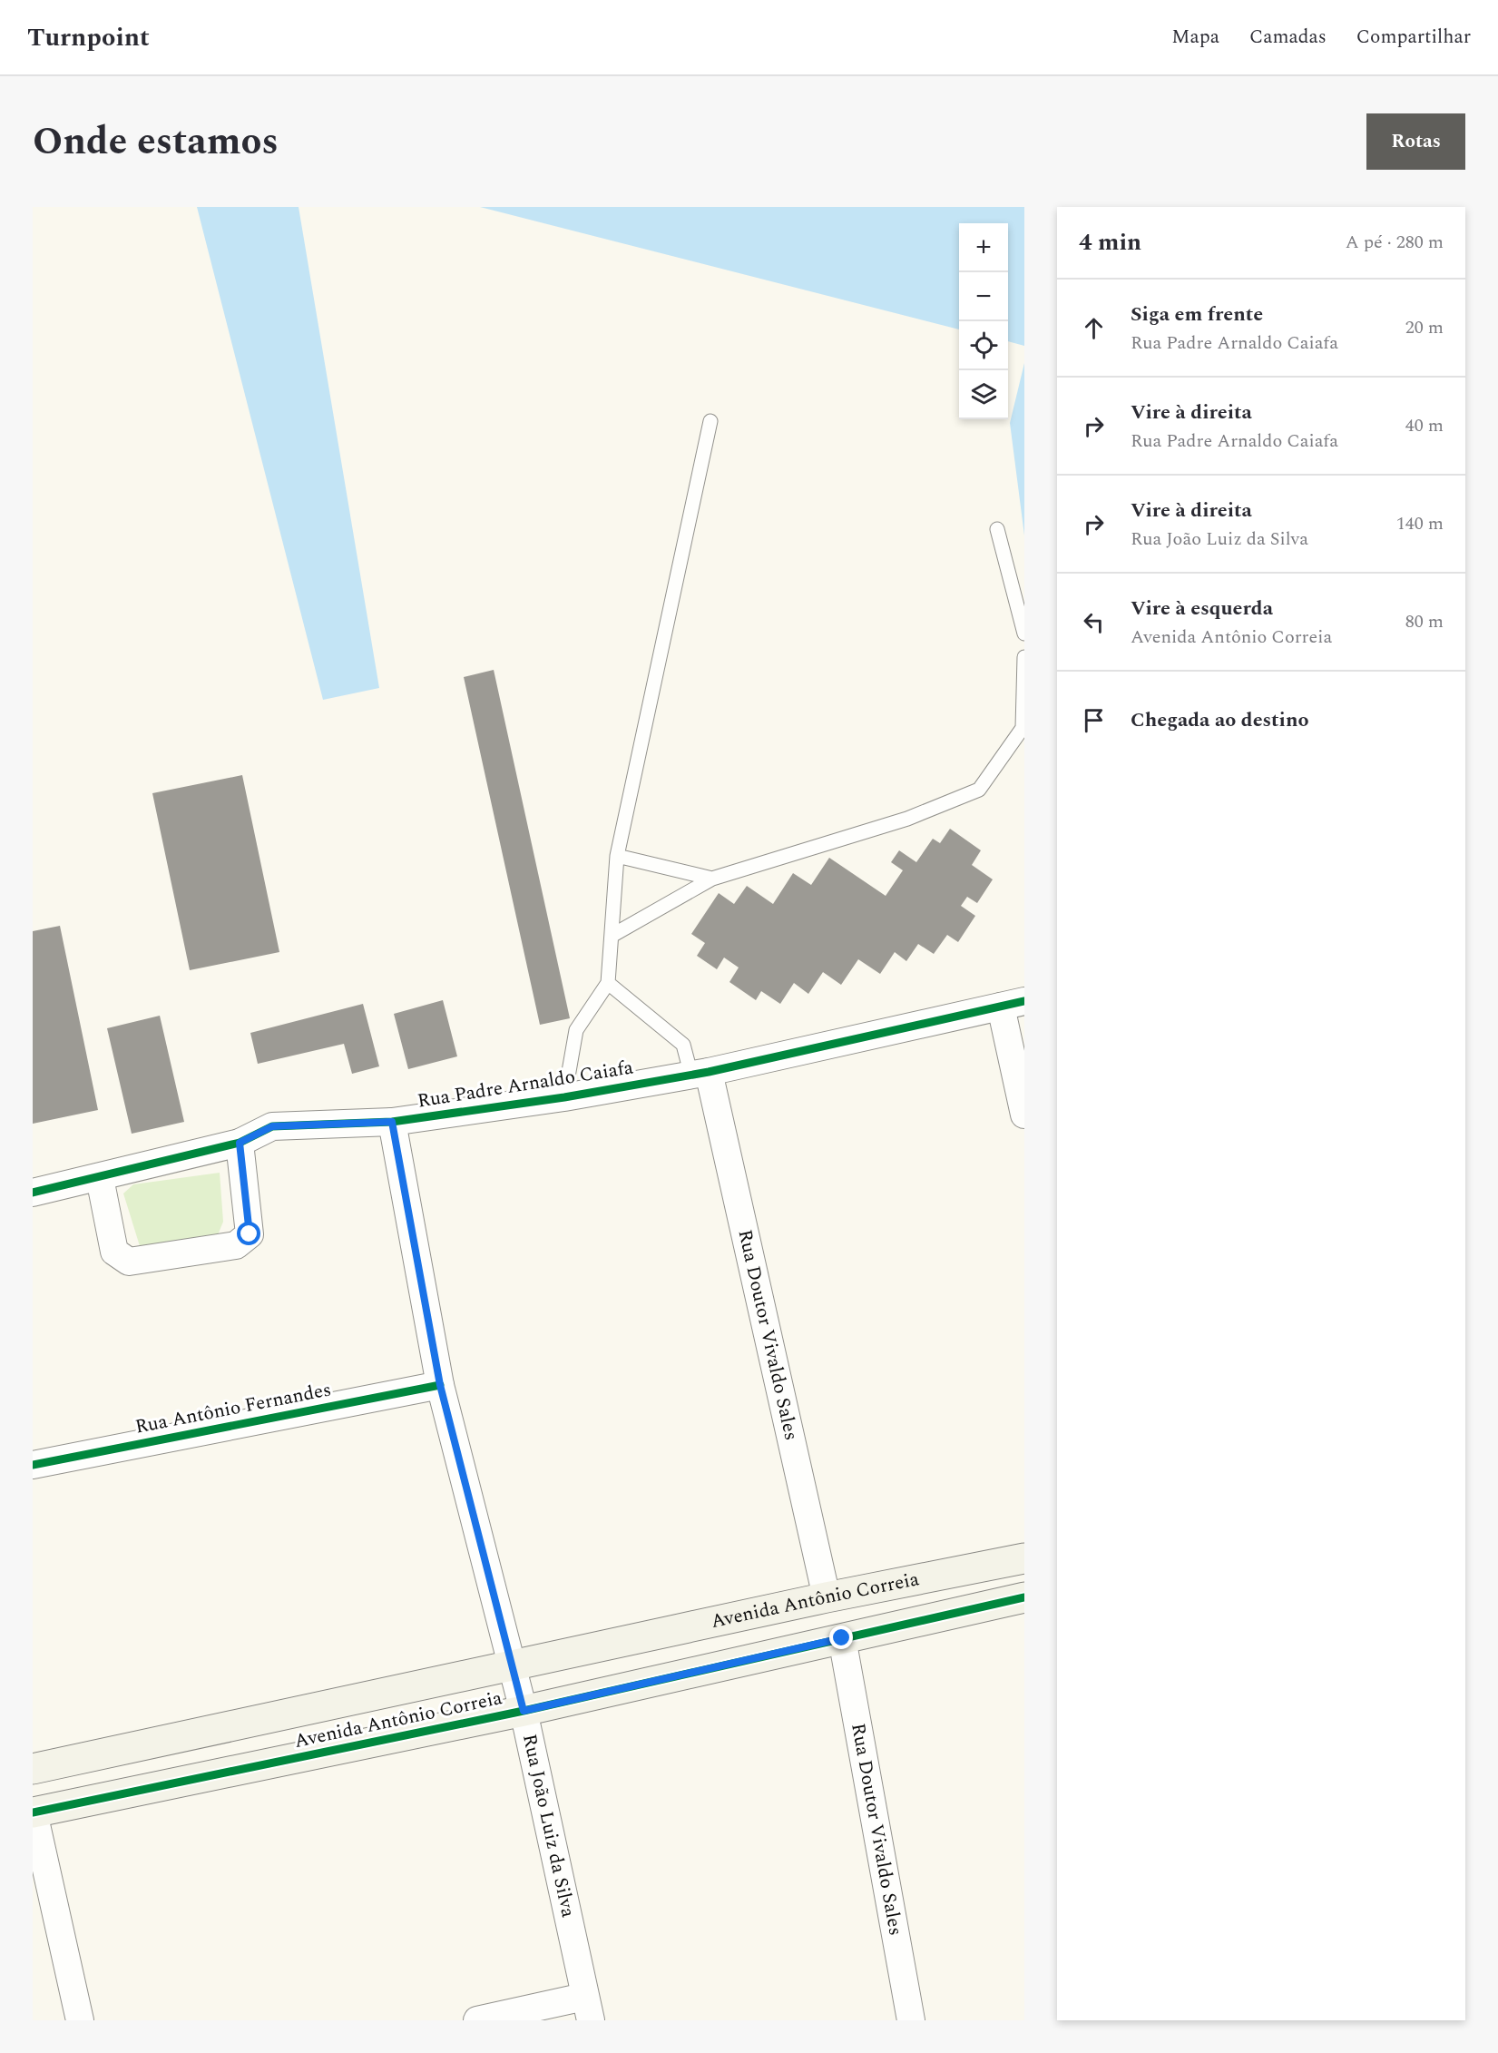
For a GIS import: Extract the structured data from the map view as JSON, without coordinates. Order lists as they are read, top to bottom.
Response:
{
  "streets": {
    "street": [
      "Rua Padre Arnaldo Caiafa",
      "Rua Doutor Vivaldo Sales",
      "Rua Antônio Fernandes",
      "Avenida Antônio Correia",
      "Rua João Luiz da Silva"
    ]
  },
  "crossings": [
    ["Rua Padre Arnaldo Caiafa", "Rua Doutor Vivaldo Sales"],
    ["Rua Padre Arnaldo Caiafa", "Rua João Luiz da Silva"],
    ["Rua Doutor Vivaldo Sales", "Avenida Antônio Correia"],
    ["Rua Antônio Fernandes", "Rua João Luiz da Silva"],
    ["Avenida Antônio Correia", "Rua João Luiz da Silva"]
  ],
  "page": {
    "header": "Turnpoint",
    "nav": ["Mapa", "Camadas", "Compartilhar"],
    "title": "Onde estamos",
    "buttons": "Rotas",
    "heading": ["4 min", "A pé · 280 m"],
    "map_buttons": ["+", "−"],
    "list": [
      ["Siga em frente", "Rua Padre Arnaldo Caiafa", "20 m"],
      ["Vire à direita", "Rua Padre Arnaldo Caiafa", "40 m"],
      ["Vire à direita", "Rua João Luiz da Silva", "140 m"],
      ["Vire à esquerda", "Avenida Antônio Correia", "80 m"],
      "Chegada ao destino"
    ]
  }
}
